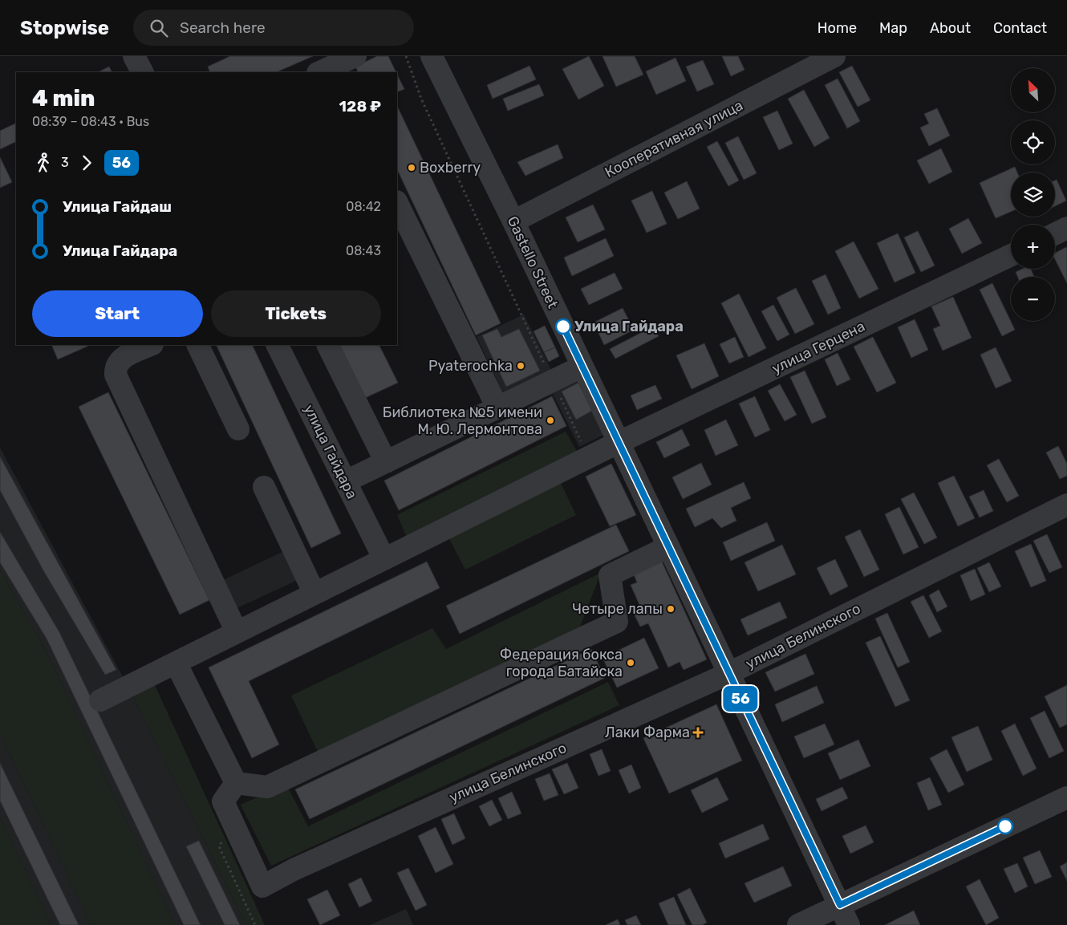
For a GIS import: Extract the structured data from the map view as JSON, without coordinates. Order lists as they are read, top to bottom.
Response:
{
  "streets": {
    "street": [
      "Кооперативная улица",
      "Gastello Street",
      "улица Герцена",
      "улица Гайдара",
      "улица Белинского"
    ]
  },
  "crossings": [
    ["Кооперативная улица", "Gastello Street"],
    ["Gastello Street", "улица Герцена"],
    ["Gastello Street", "улица Белинского"],
    ["улица Герцена", "улица Гайдара"]
  ],
  "places": {
    "other": [
      "Boxberry",
      "Улица Гайдара",
      "Pyaterochka",
      "Библиотека №5 имени М. Ю. Лермонтова",
      "Четыре лапы",
      "Федерация бокса города Батайска"
    ],
    "health": ["Лаки Фарма"]
  },
  "lines": ["bus line 56"],
  "north": "top left",
  "page": {
    "header": "Stopwise",
    "search": "Search here",
    "nav": [
      "Home",
      "Map",
      "About",
      "Contact"
    ],
    "on_map": "56",
    "map_buttons": ["+", "−"],
    "heading": ["4 min", "08:39 – 08:43 · Bus", "128 ₽"],
    "legs": ["3", "56"],
    "list": [
      {
        "name": "Улица Гайдаш",
        "value": "08:42"
      },
      {
        "name": "Улица Гайдара",
        "value": "08:43"
      }
    ],
    "buttons": ["Start", "Tickets"]
  }
}
